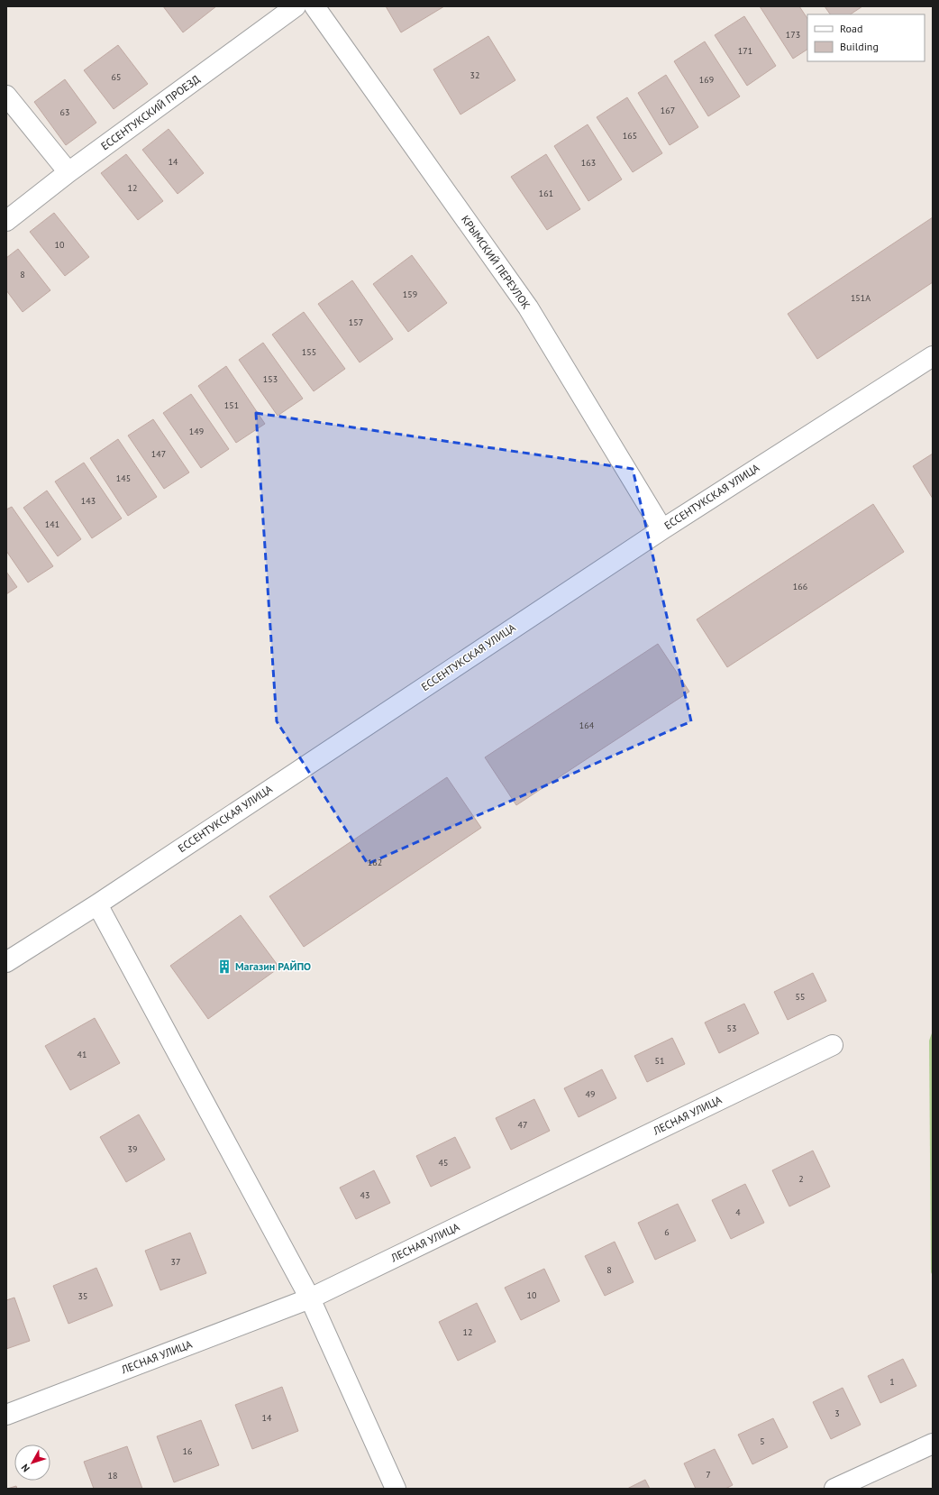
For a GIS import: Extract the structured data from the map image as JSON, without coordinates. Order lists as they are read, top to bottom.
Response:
{
  "streets": {
    "street": [
      "ЕССЕНТУКСКИЙ ПРОЕЗД",
      "КРЫМСКИЙ ПЕРЕУЛОК",
      "ЕССЕНТУКСКАЯ УЛИЦА",
      "ЛЕСНАЯ УЛИЦА"
    ]
  },
  "crossings": [
    ["КРЫМСКИЙ ПЕРЕУЛОК", "ЕССЕНТУКСКАЯ УЛИЦА"]
  ],
  "places": {
    "building": ["Магазин РАЙПО"]
  },
  "house_numbers": [
    "173",
    "171",
    "32",
    "65",
    "169",
    "167",
    "63",
    "165",
    "14",
    "163",
    "12",
    "161",
    "10",
    "8",
    "159",
    "151А",
    "157",
    "155",
    "153",
    "151",
    "149",
    "147",
    "145",
    "143",
    "141",
    "166",
    "164",
    "162",
    "55",
    "53",
    "41",
    "51",
    "49",
    "47",
    "39",
    "45",
    "2",
    "43",
    "4",
    "6",
    "37",
    "8",
    "10",
    "35",
    "12",
    "1",
    "3",
    "14",
    "5",
    "16",
    "7",
    "18"
  ],
  "legend": ["Road", "Building"],
  "north": "bottom left"
}
